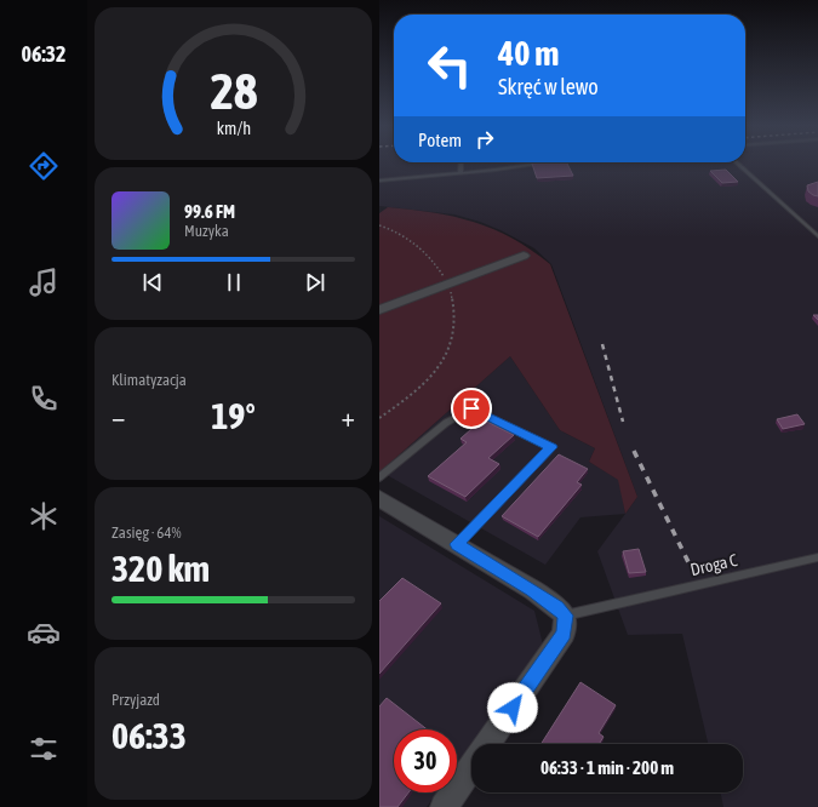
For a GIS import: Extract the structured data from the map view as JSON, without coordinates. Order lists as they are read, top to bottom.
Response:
{
  "streets": {
    "lane": ["Droga C"]
  },
  "page": {
    "tabs": "06:32",
    "turn": ["40 m", "Skręć w lewo"],
    "then": "Potem",
    "song": ["99.6 FM", "Muzyka"],
    "tile": [
      "Klimatyzacja",
      ["Zasięg · 64%", "320 km"],
      ["Przyjazd", "06:33"]
    ],
    "heat": ["−", "19°", "+"],
    "limit": "30",
    "trip": "06:33 · 1 min · 200 m",
    "gauge": ["28", "km/h"]
  }
}
